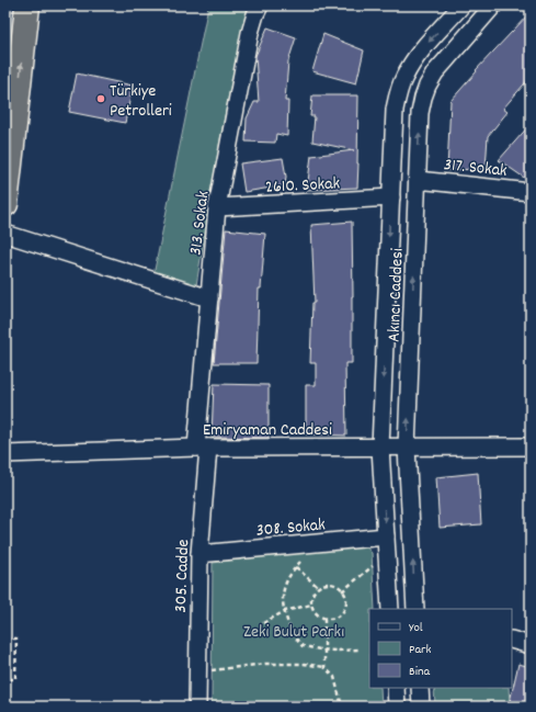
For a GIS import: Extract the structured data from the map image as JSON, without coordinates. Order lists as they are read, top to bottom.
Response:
{
  "streets": {
    "street": [
      "317. Sokak",
      "2610. Sokak",
      "313. Sokak",
      "Akıncı Caddesi",
      "Emiryaman Caddesi",
      "308. Sokak",
      "305. Cadde"
    ]
  },
  "crossings": [
    ["317. Sokak", "Akıncı Caddesi"],
    ["2610. Sokak", "313. Sokak"],
    ["2610. Sokak", "Akıncı Caddesi"],
    ["313. Sokak", "Emiryaman Caddesi"],
    ["313. Sokak", "305. Cadde"],
    ["Akıncı Caddesi", "Emiryaman Caddesi"],
    ["Akıncı Caddesi", "308. Sokak"],
    ["Emiryaman Caddesi", "305. Cadde"],
    ["308. Sokak", "305. Cadde"]
  ],
  "parks": ["Zeki Bulut Parkı"],
  "places": ["Türkiye Petrolleri"],
  "legend": ["Yol", "Park", "Bina"]
}
